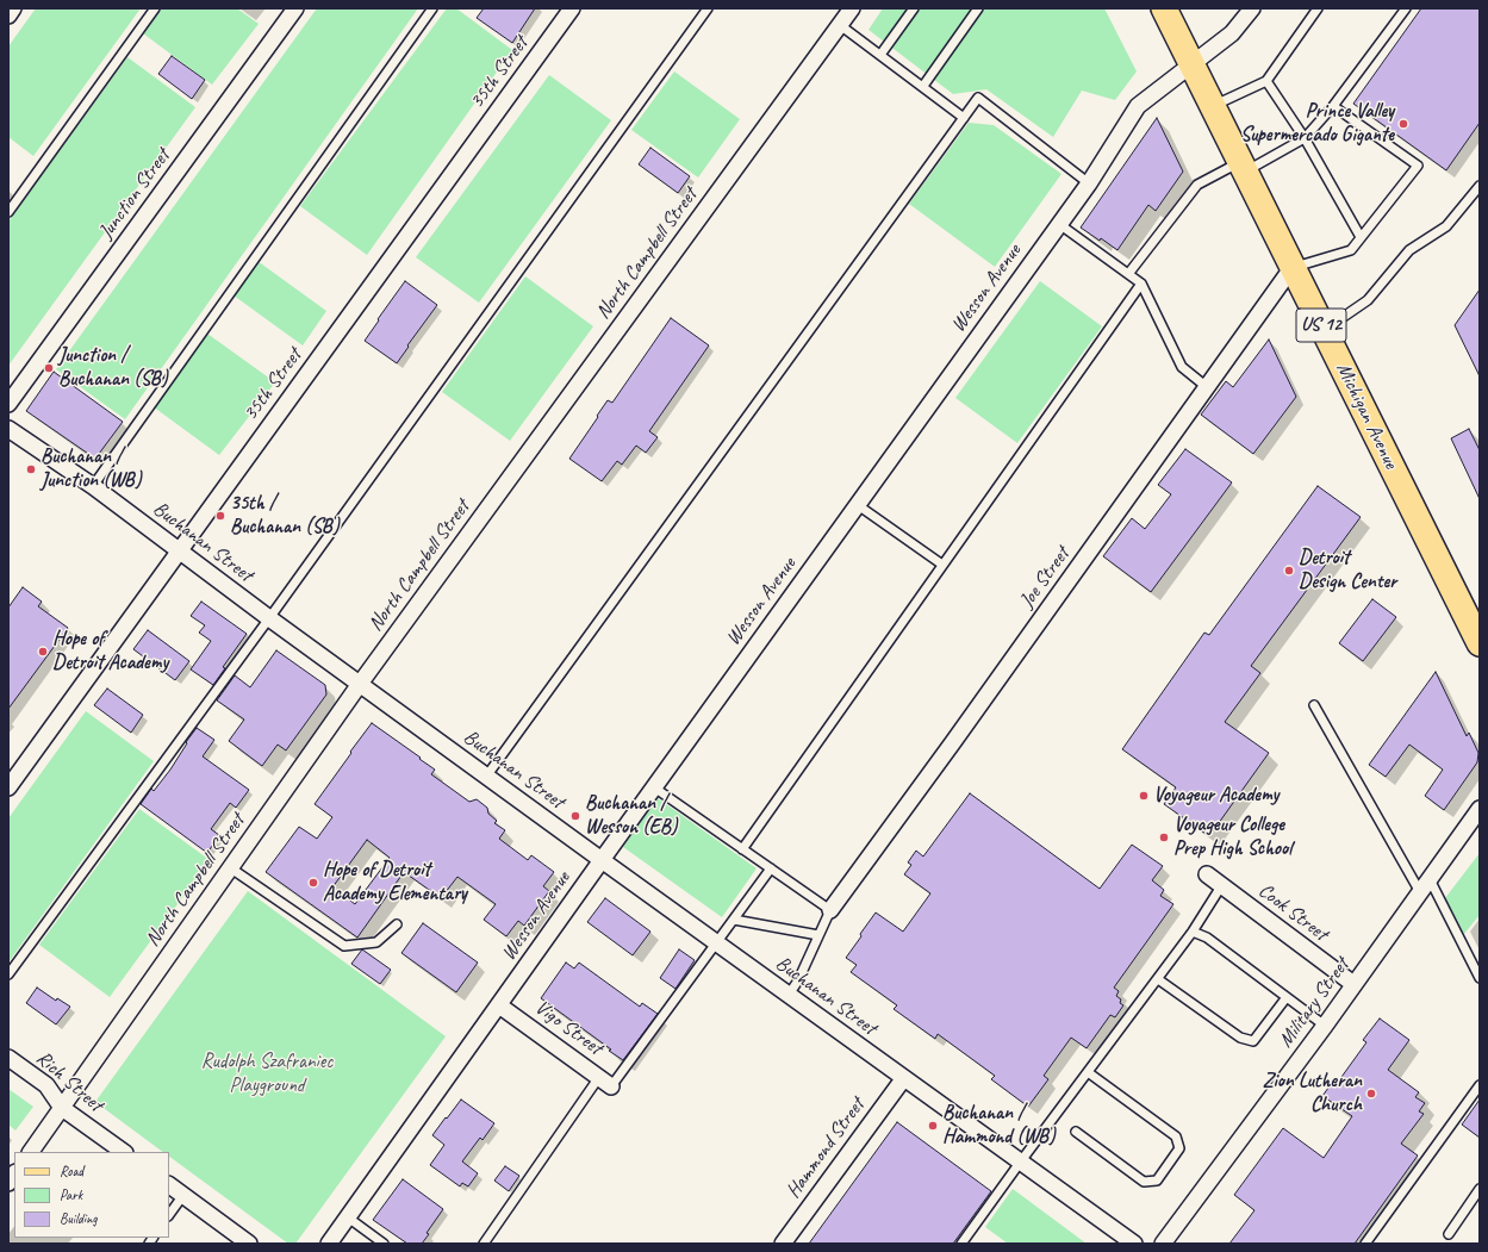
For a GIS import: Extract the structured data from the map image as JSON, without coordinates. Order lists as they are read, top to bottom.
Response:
{
  "streets": {
    "main road": ["US 12", "Michigan Avenue"],
    "street": [
      "35th Street",
      "Junction Street",
      "North Campbell Street",
      "Wesson Avenue",
      "Buchanan Street",
      "Joe Street",
      "Cook Street",
      "Military Street",
      "Vigo Street",
      "Rich Street",
      "Hammond Street"
    ]
  },
  "crossings": [
    ["35th Street", "Buchanan Street"],
    ["North Campbell Street", "Buchanan Street"],
    ["North Campbell Street", "Rich Street"],
    ["Wesson Avenue", "Michigan Avenue"],
    ["Wesson Avenue", "Buchanan Street"],
    ["Wesson Avenue", "Vigo Street"],
    ["Michigan Avenue", "Joe Street"],
    ["Buchanan Street", "Hammond Street"],
    ["Cook Street", "Military Street"]
  ],
  "parks": ["Rudolph Szafraniec Playground"],
  "places": [
    "Prince Valley Supermercado Gigante",
    "Junction / Buchanan (SB)",
    "Buchanan / Junction (WB)",
    "35th / Buchanan (SB)",
    "Detroit Design Center",
    "Hope of Detroit Academy",
    "Voyageur Academy",
    "Buchanan / Wesson (EB)",
    "Voyageur College Prep High School",
    "Hope of Detroit Academy Elementary",
    "Zion Lutheran Church",
    "Buchanan / Hammond (WB)"
  ],
  "legend": ["Road", "Park", "Building"]
}
